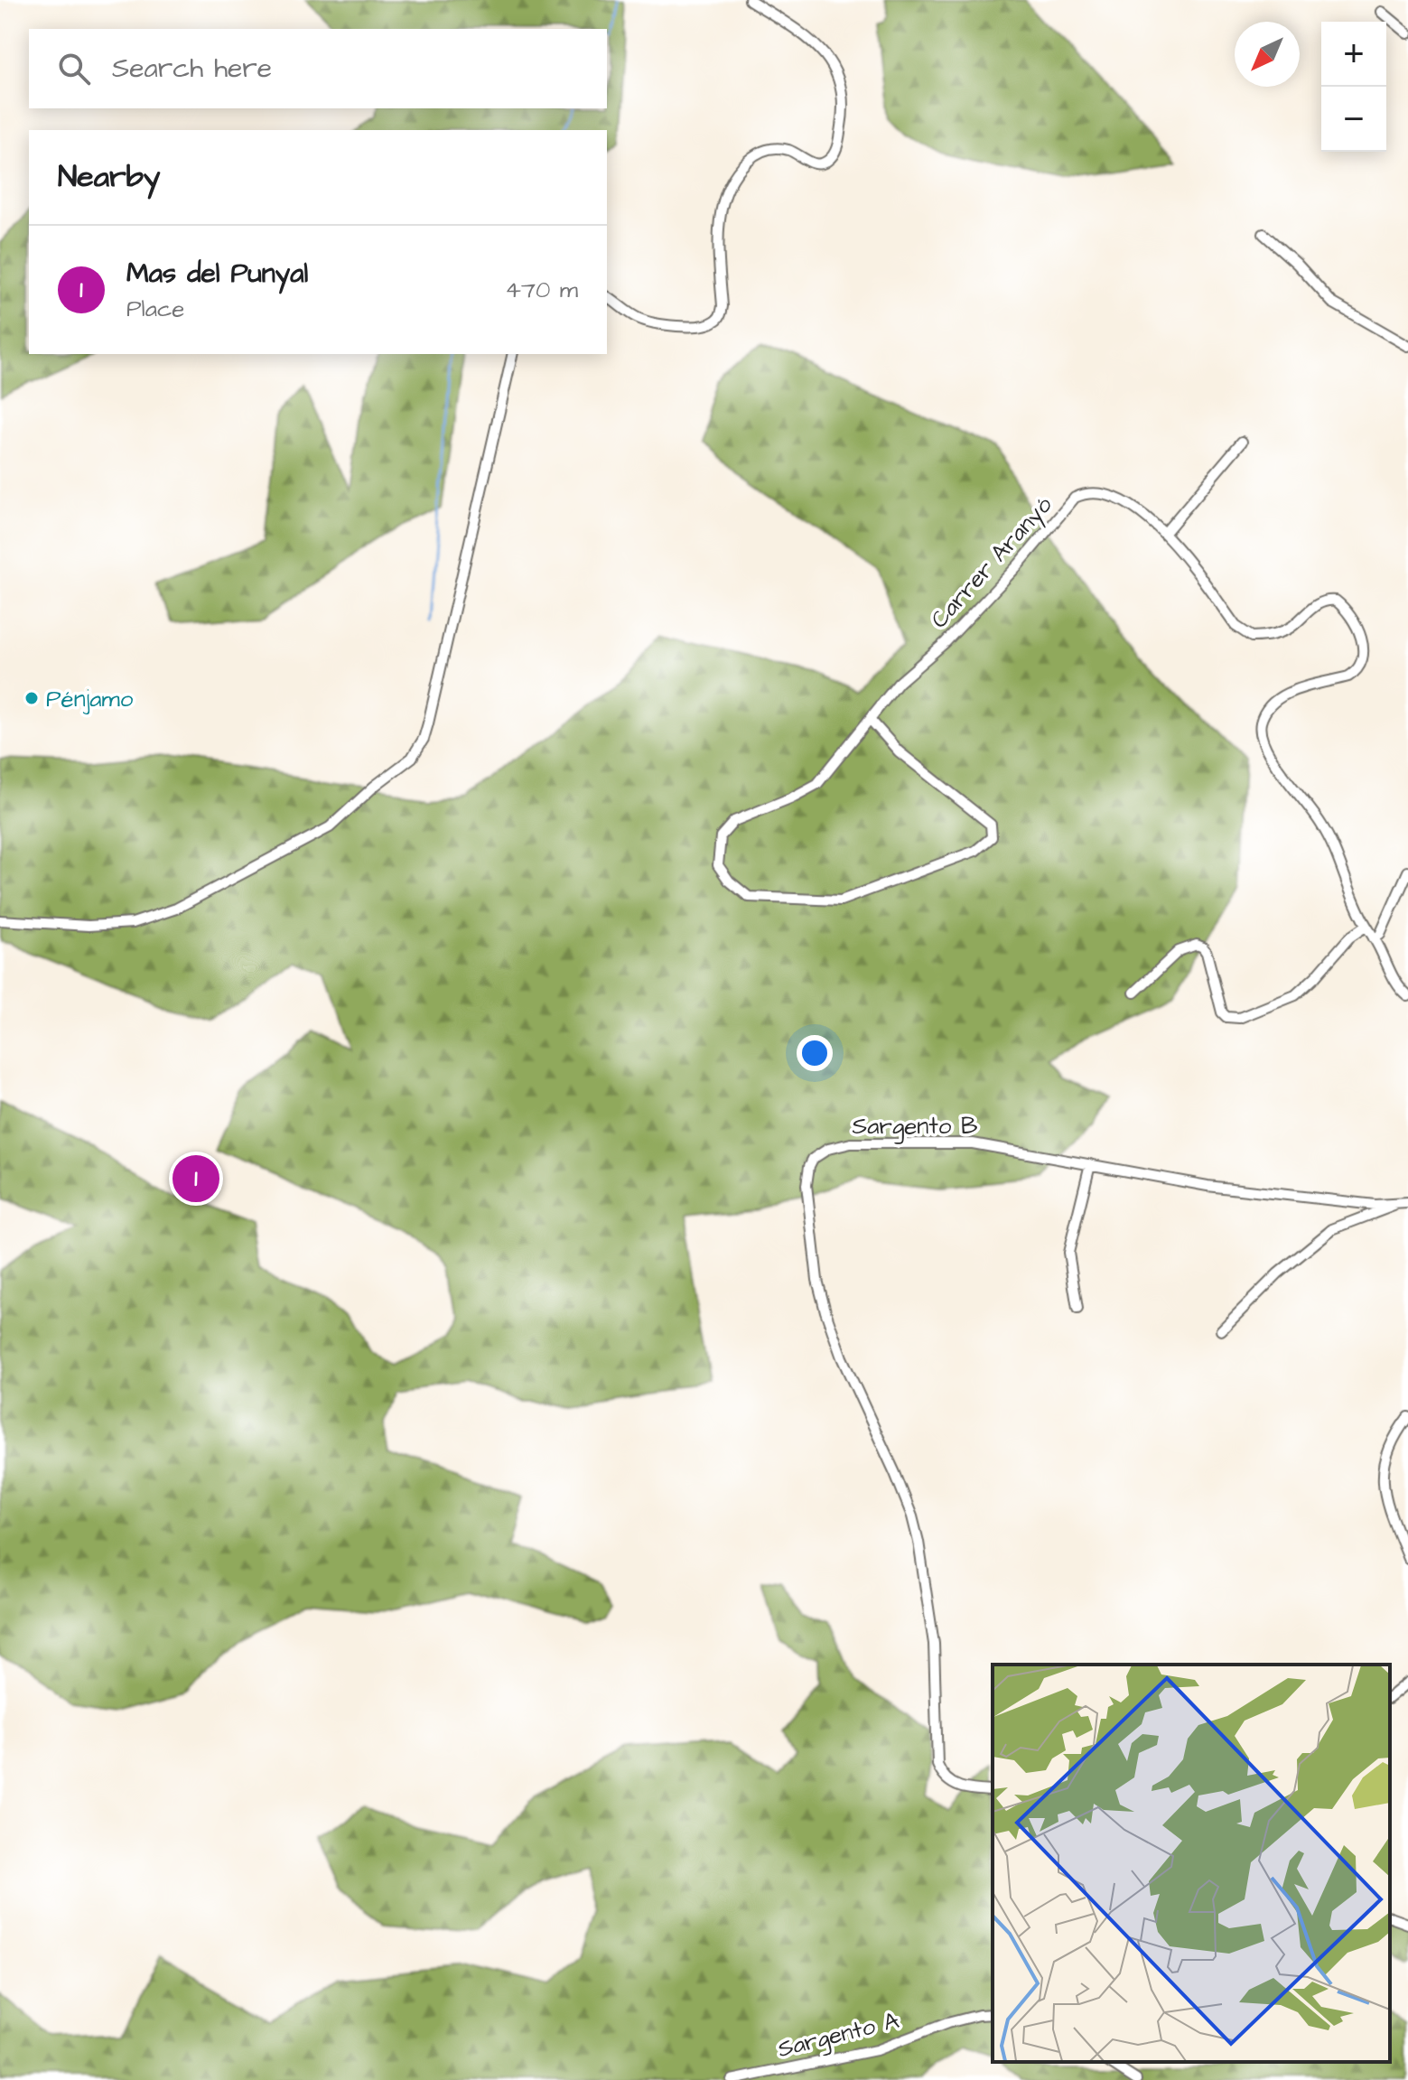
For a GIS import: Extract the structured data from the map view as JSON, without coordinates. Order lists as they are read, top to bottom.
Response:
{
  "streets": {
    "street": ["Carrer Aranyó", "Sargento B", "Sargento A"]
  },
  "places": ["Pénjamo"],
  "north": "bottom left",
  "page": {
    "map_buttons": ["+", "−"],
    "search": "Search here",
    "heading": "Nearby",
    "list": [
      {
        "mark": "1",
        "name": "Mas del Punyal",
        "note": "Place",
        "value": "470 m"
      }
    ],
    "pins": "1"
  }
}
